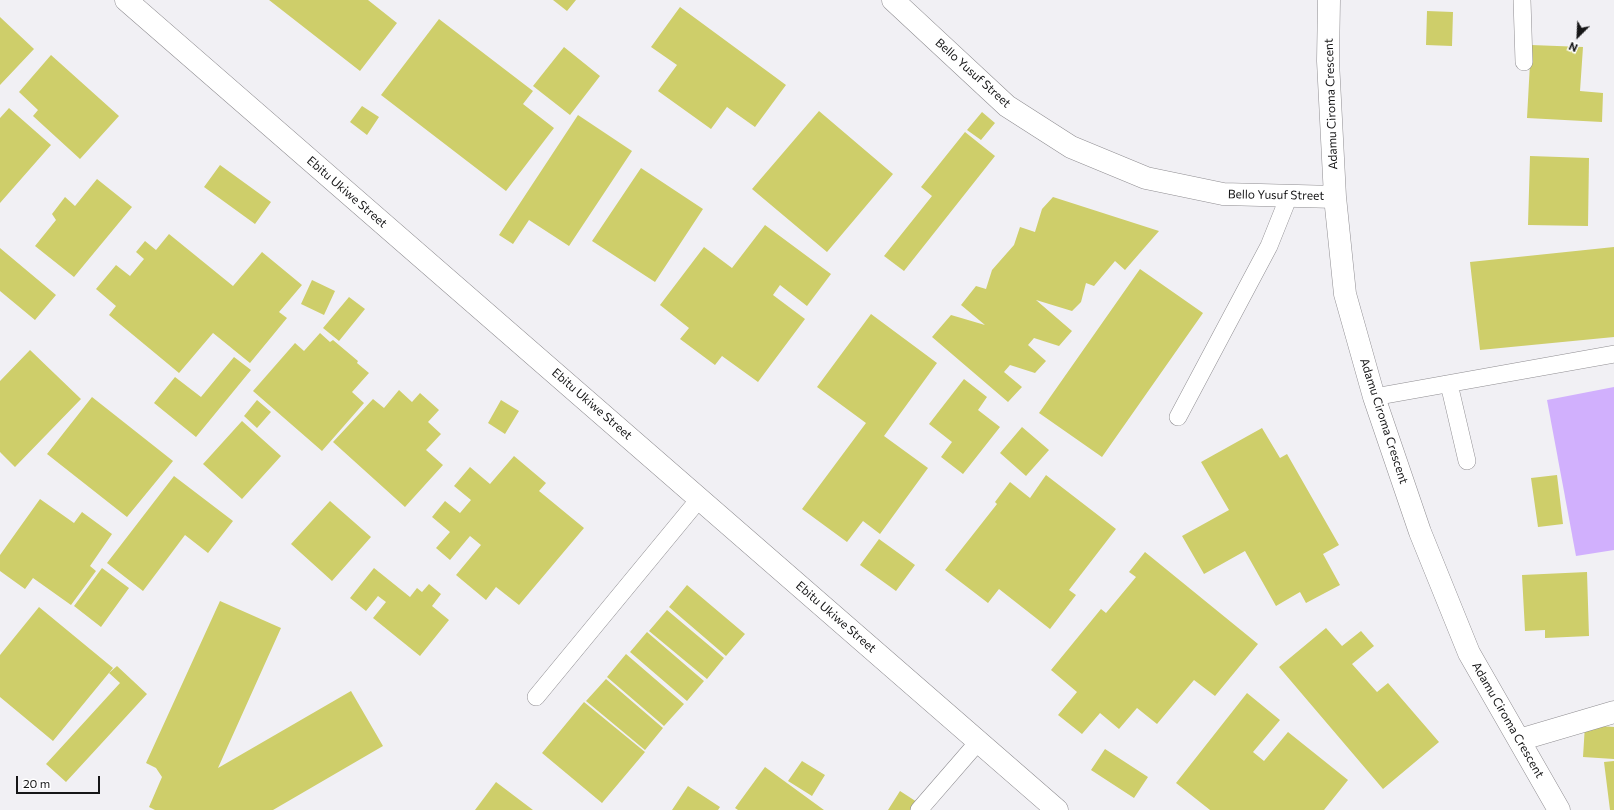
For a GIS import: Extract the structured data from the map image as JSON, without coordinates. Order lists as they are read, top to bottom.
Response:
{
  "streets": {
    "street": ["Bello Yusuf Street", "Adamu Ciroma Crescent", "Ebitu Ukiwe Street"]
  },
  "crossings": [
    ["Bello Yusuf Street", "Adamu Ciroma Crescent"]
  ],
  "scale_bar": "20 m",
  "north": "bottom left"
}
